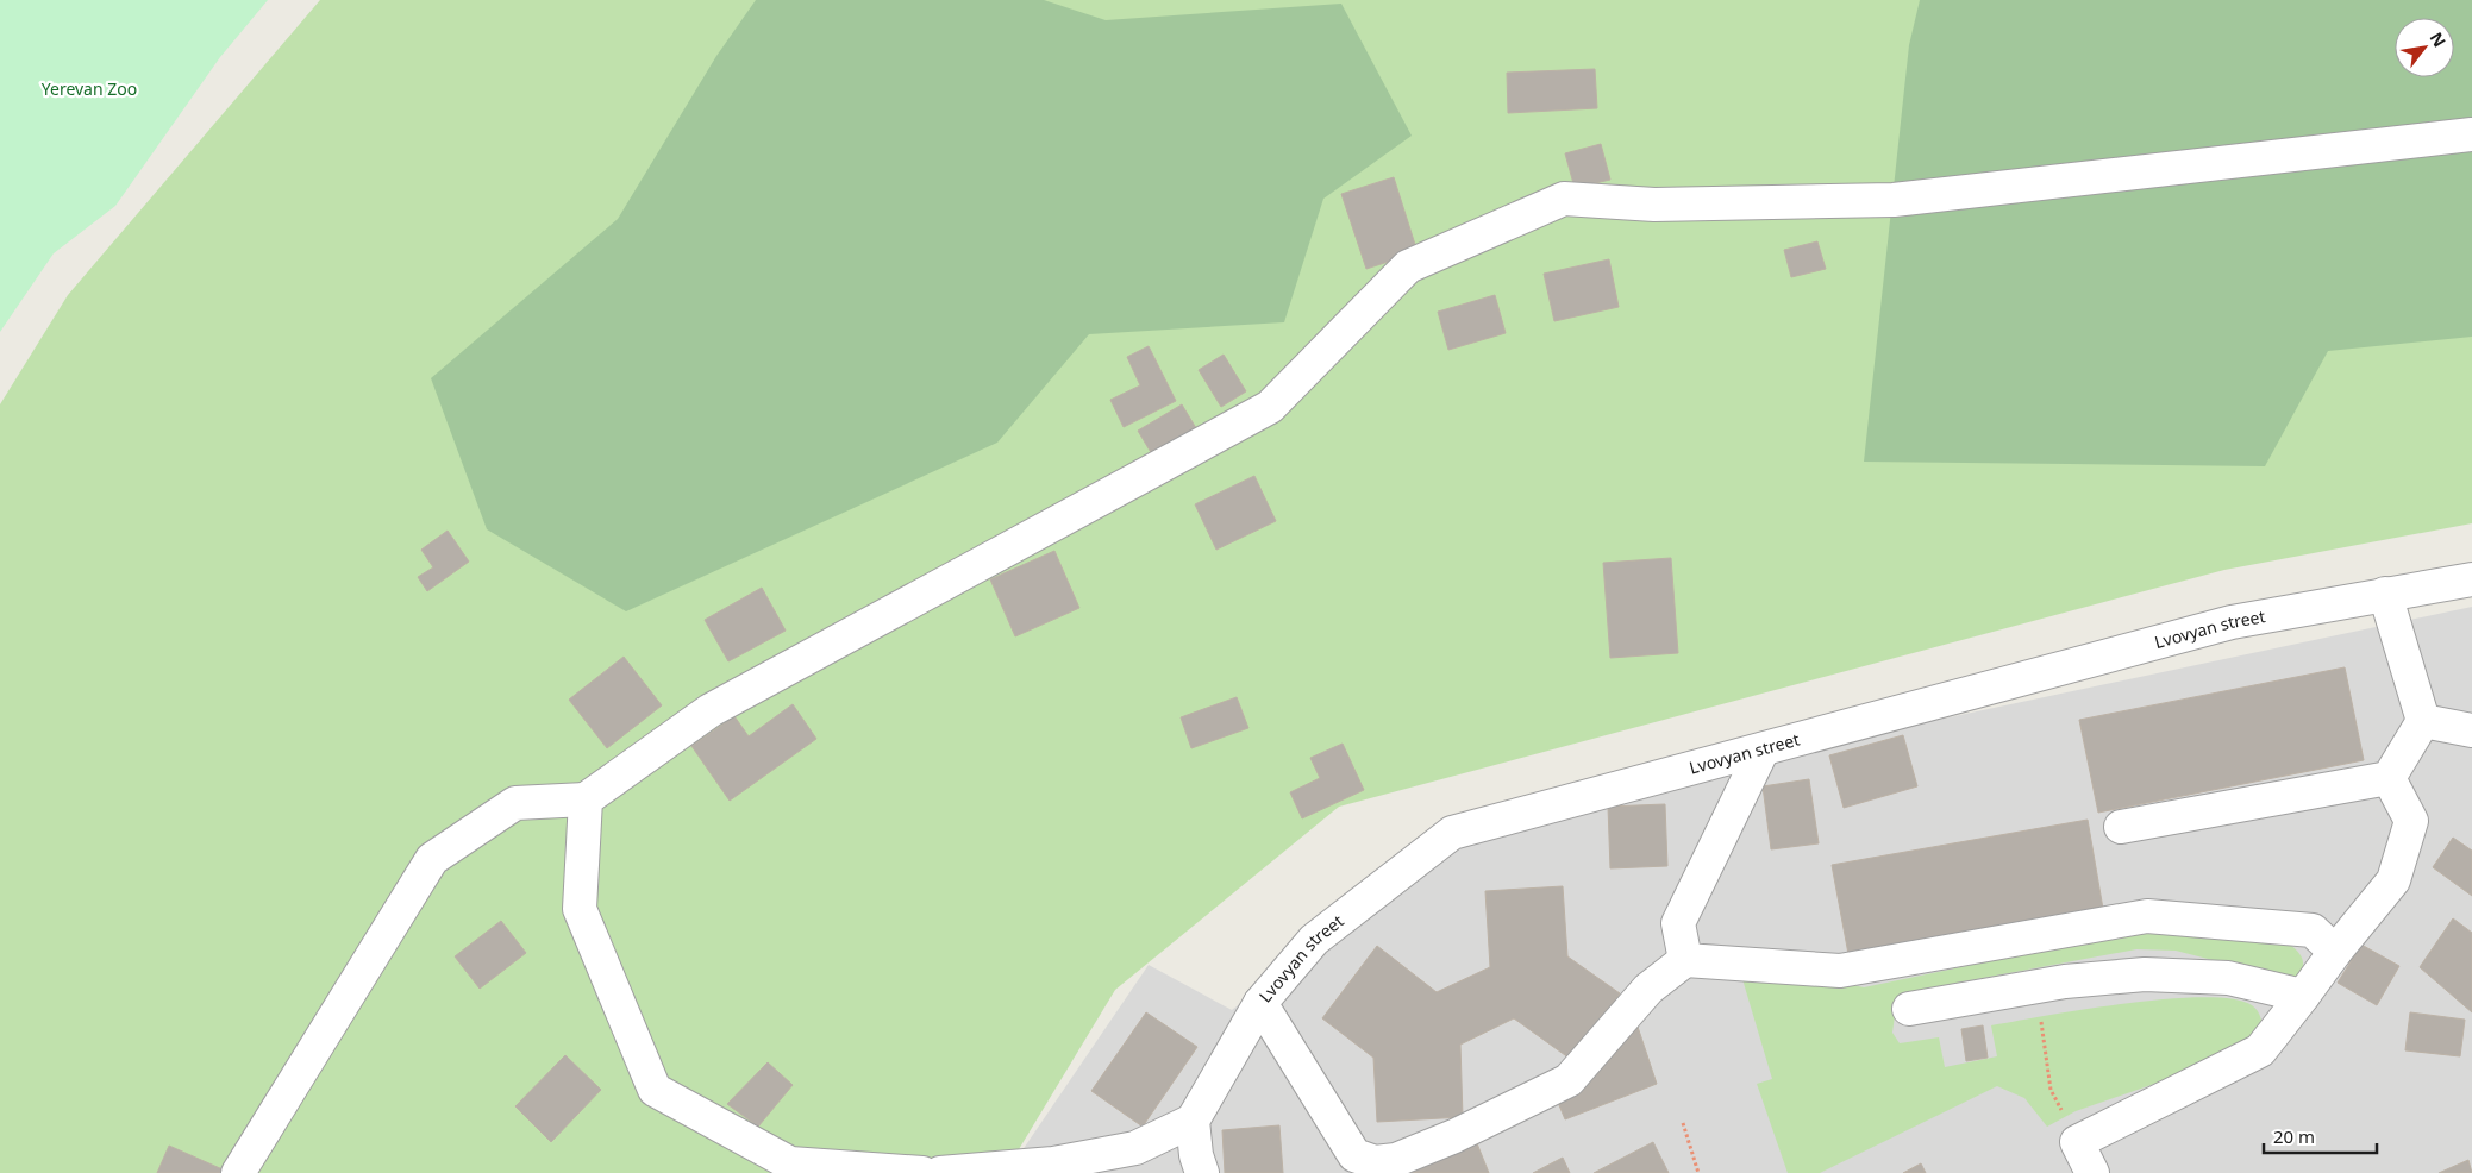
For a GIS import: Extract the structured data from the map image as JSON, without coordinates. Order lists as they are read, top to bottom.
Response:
{
  "streets": {
    "street": ["Lvovyan street"]
  },
  "parks": ["Yerevan Zoo"],
  "scale_bar": "20 m",
  "north": "top right"
}
